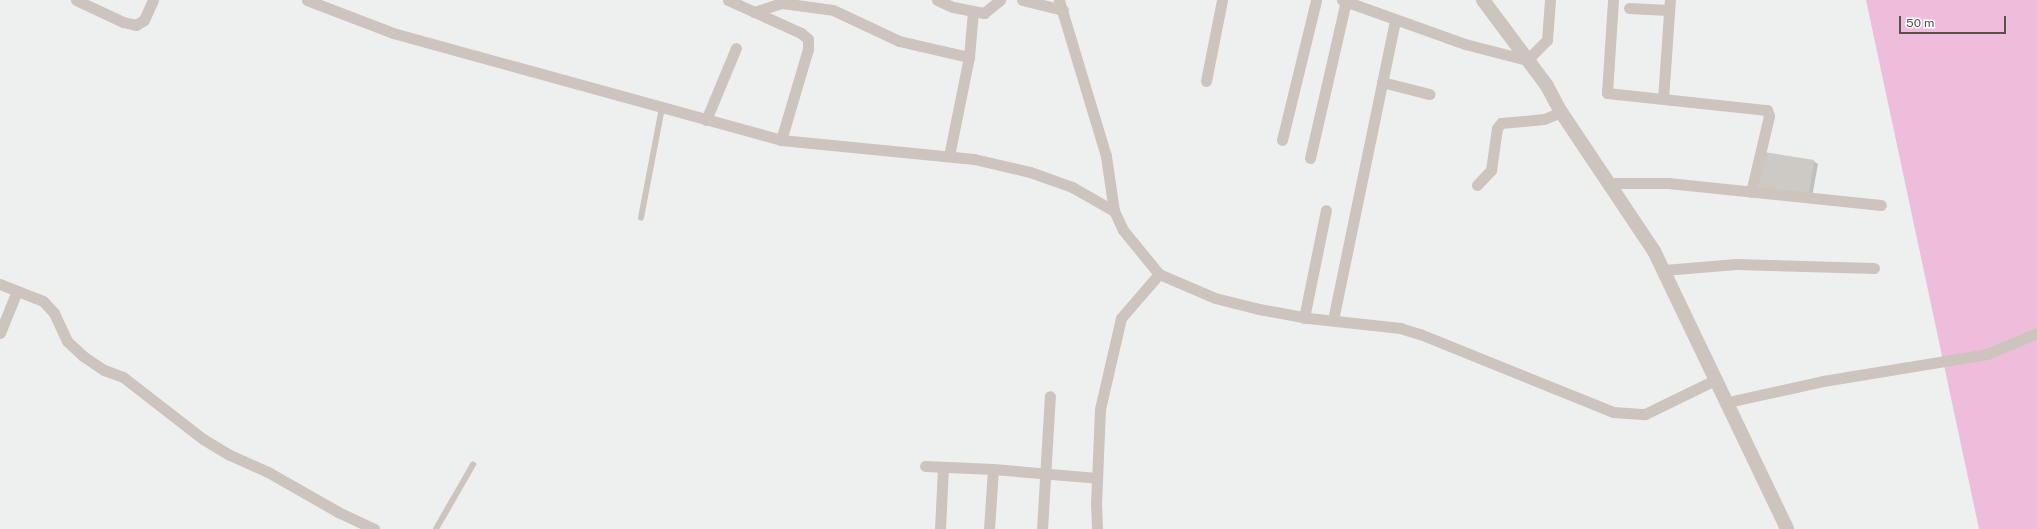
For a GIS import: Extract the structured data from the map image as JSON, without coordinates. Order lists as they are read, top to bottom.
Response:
{
  "scale_bar": "50 m"
}
